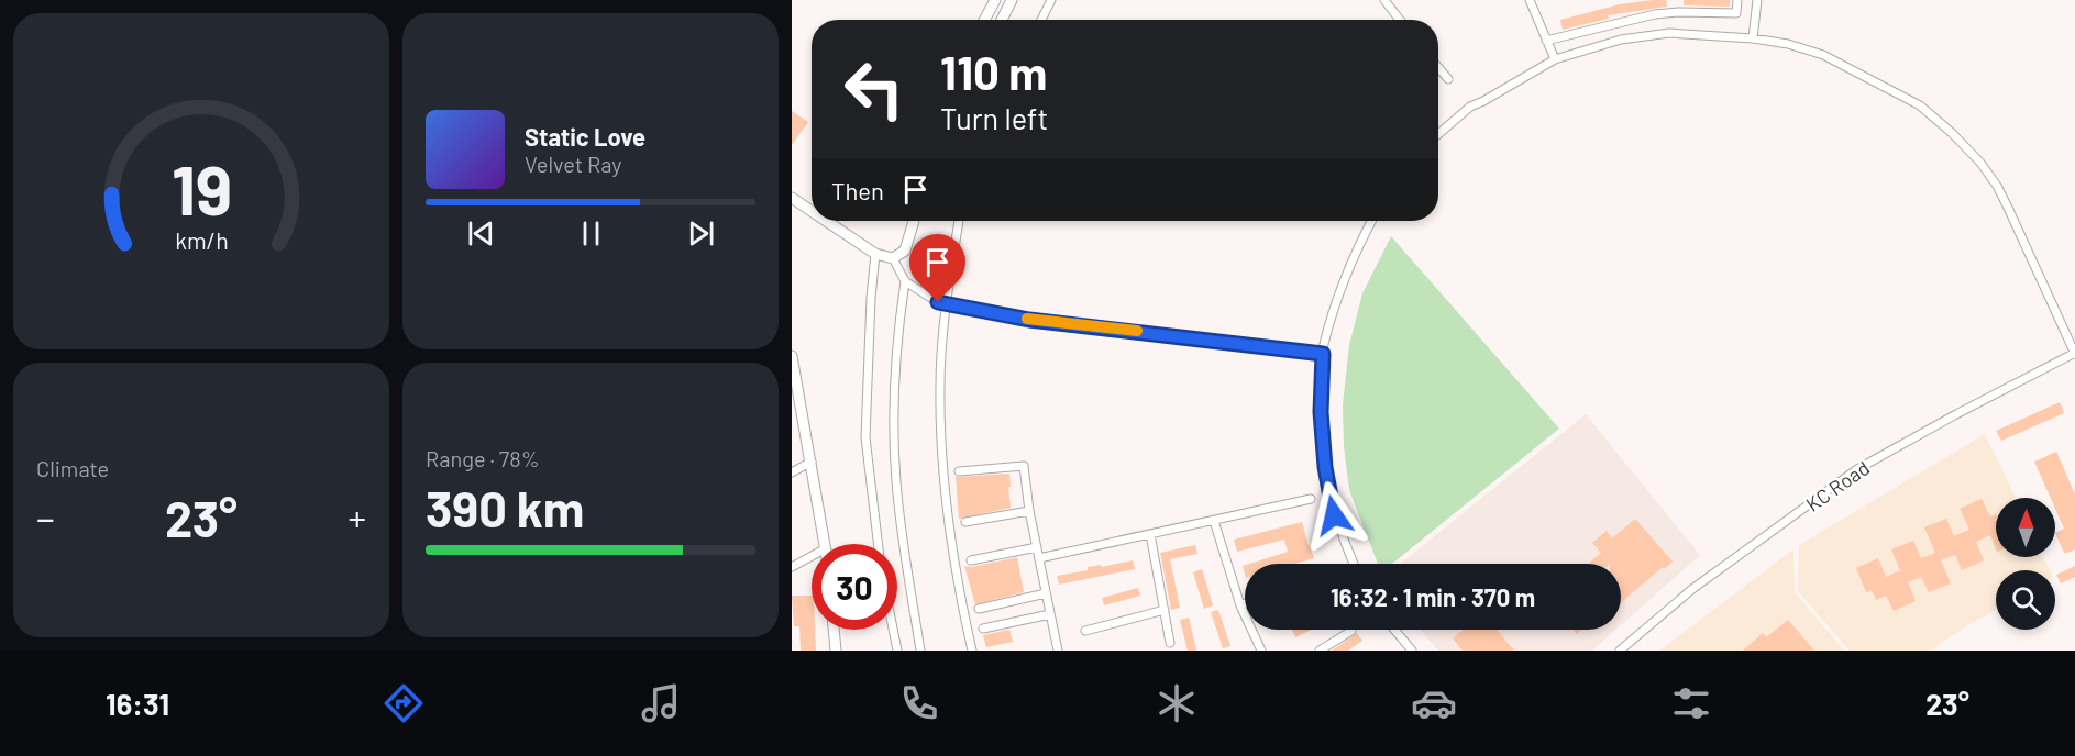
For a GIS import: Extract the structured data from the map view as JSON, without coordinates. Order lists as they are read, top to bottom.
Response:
{
  "streets": {
    "street": ["KC Road"]
  },
  "north": "top",
  "page": {
    "turn": ["110 m", "Turn left"],
    "song": ["Static Love", "Velvet Ray"],
    "then": "Then",
    "tile": [
      "Climate",
      ["Range · 78%", "390 km"]
    ],
    "heat": ["−", "23°", "+"],
    "limit": "30",
    "trip": "16:32 · 1 min · 370 m",
    "tabs": ["16:31", "23°"],
    "gauge": ["19", "km/h"]
  }
}
